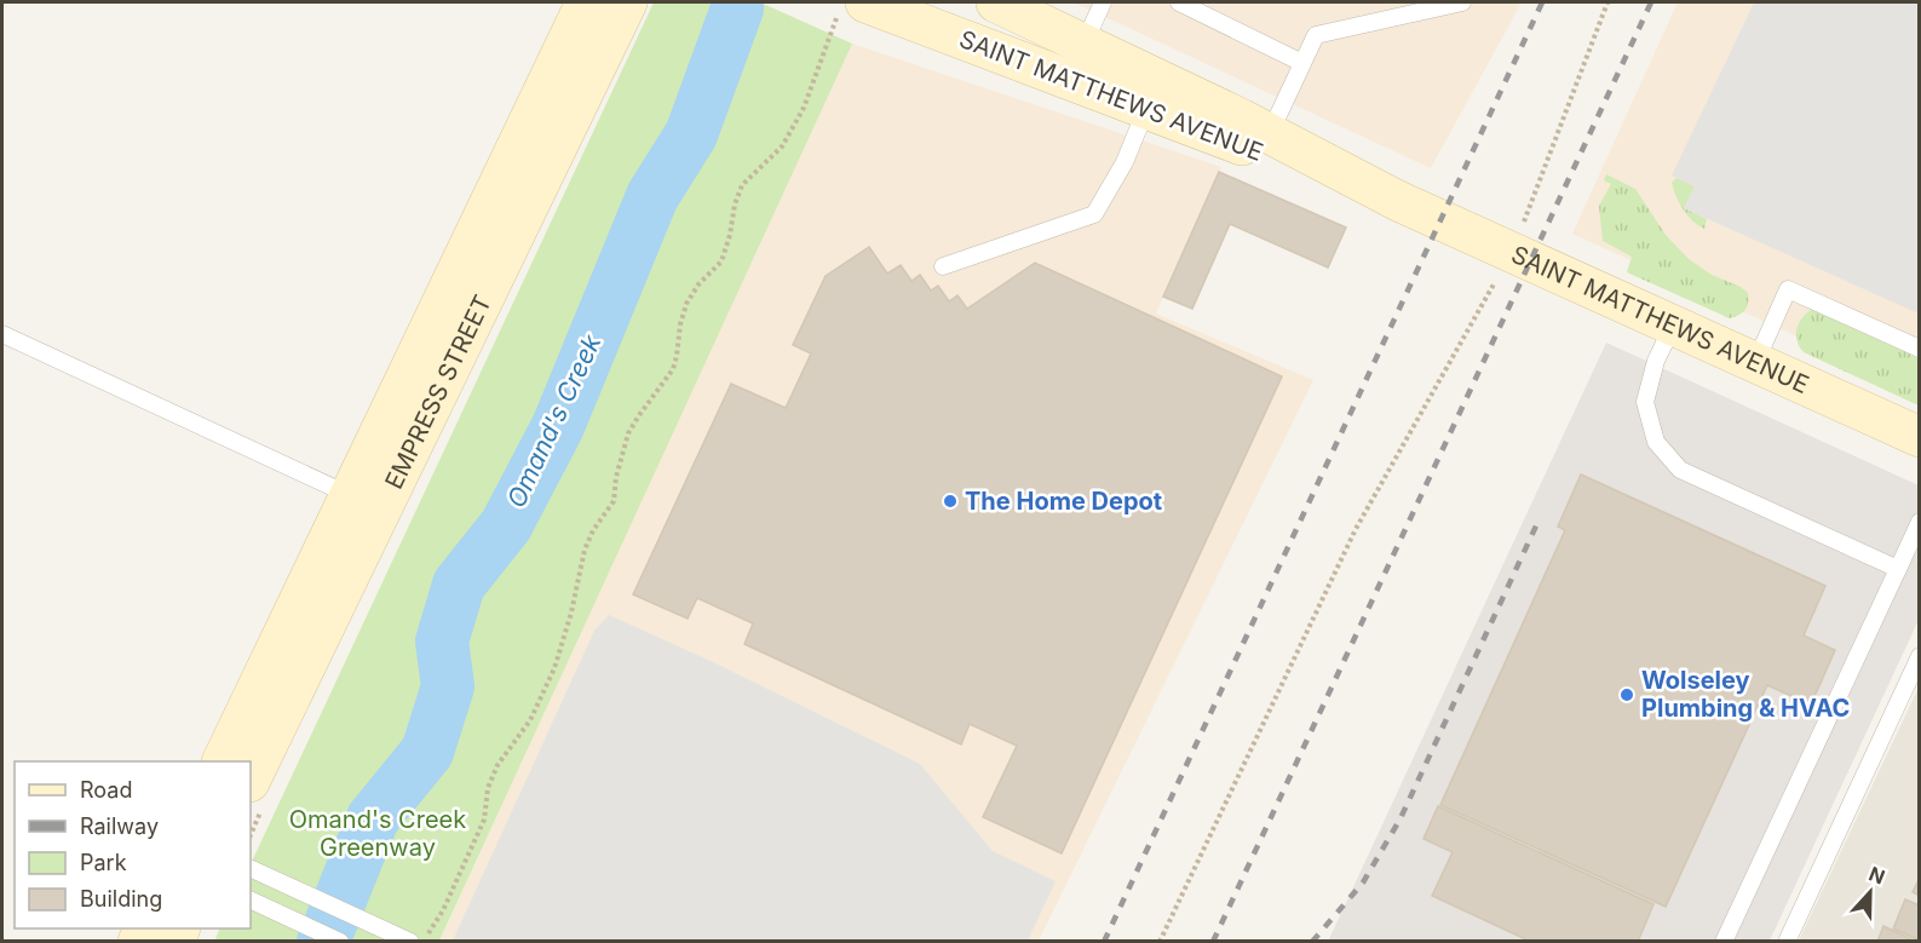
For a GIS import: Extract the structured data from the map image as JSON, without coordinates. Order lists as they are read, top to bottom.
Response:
{
  "streets": {
    "main road": ["SAINT MATTHEWS AVENUE", "EMPRESS STREET"]
  },
  "water": ["Omand's Creek"],
  "parks": ["Omand's Creek Greenway"],
  "places": ["The Home Depot", "Wolseley Plumbing & HVAC"],
  "legend": [
    "Road",
    "Railway",
    "Park",
    "Building"
  ],
  "north": "top"
}
